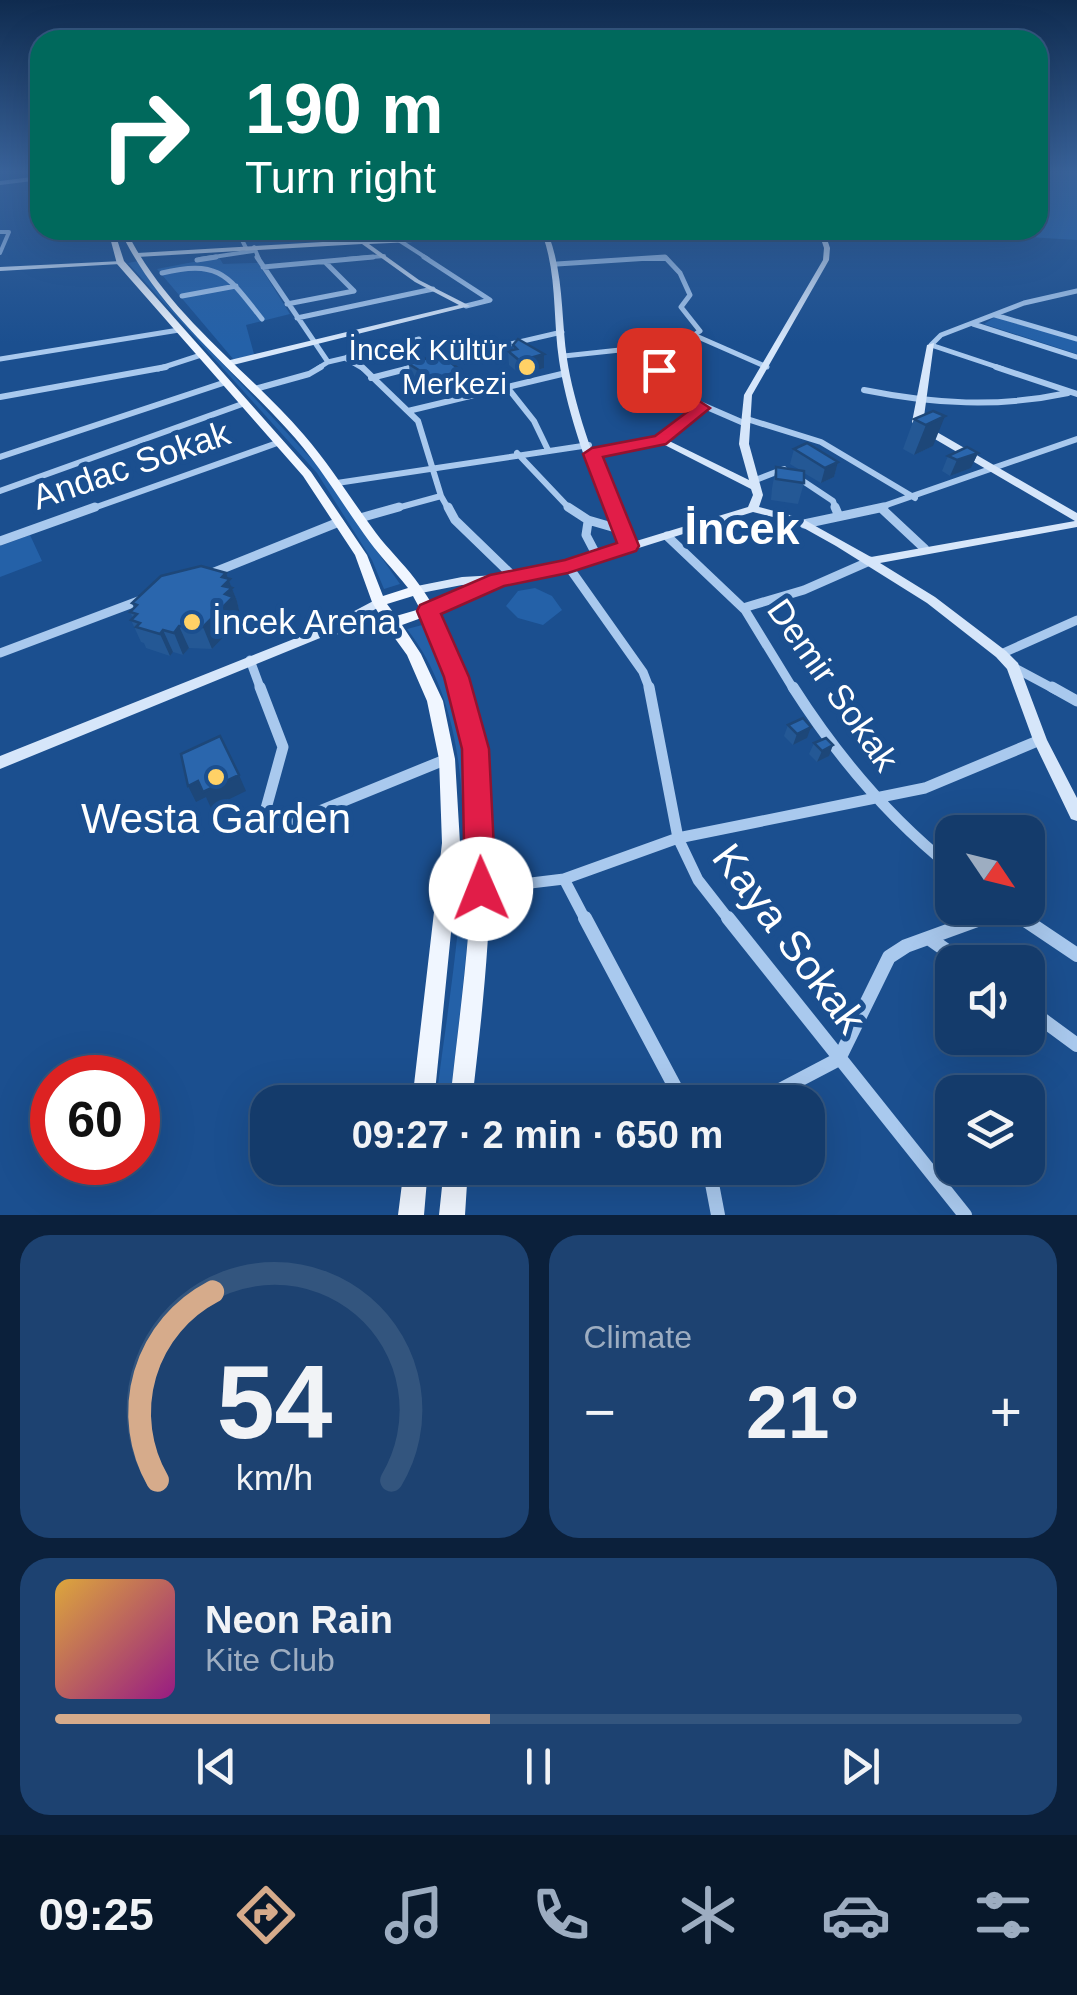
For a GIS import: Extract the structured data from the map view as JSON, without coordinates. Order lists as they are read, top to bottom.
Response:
{
  "streets": {
    "street": ["Andac Sokak", "Demir Sokak", "Kaya Sokak"]
  },
  "districts": ["İncek"],
  "places": ["İncek Kültür Merkezi", "İncek Arena", "Westa Garden"],
  "north": "bottom right",
  "page": {
    "turn": ["190 m", "Turn right"],
    "limit": "60",
    "trip": "09:27 · 2 min · 650 m",
    "tile": "Climate",
    "heat": ["−", "21°", "+"],
    "song": ["Neon Rain", "Kite Club"],
    "tabs": "09:25",
    "gauge": ["54", "km/h"]
  }
}
